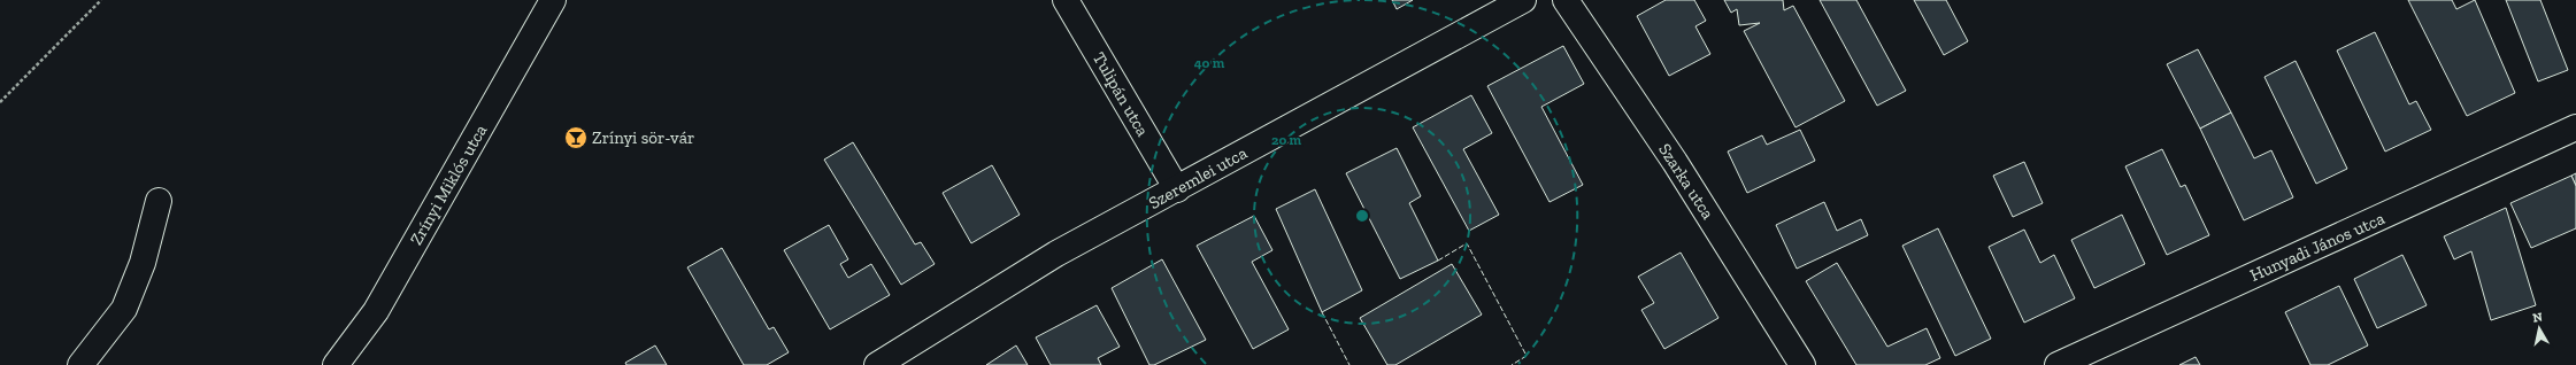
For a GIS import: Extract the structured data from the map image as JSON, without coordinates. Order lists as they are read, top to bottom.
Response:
{
  "streets": {
    "street": [
      "Tulipán utca",
      "Szeremlei utca",
      "Szarka utca",
      "Zrínyi Miklós utca",
      "Hunyadi János utca"
    ]
  },
  "crossings": [
    ["Tulipán utca", "Szeremlei utca"]
  ],
  "places": {
    "bar": ["Zrínyi sör-vár"]
  },
  "north": "top",
  "rings": ["40 m", "20 m"]
}
